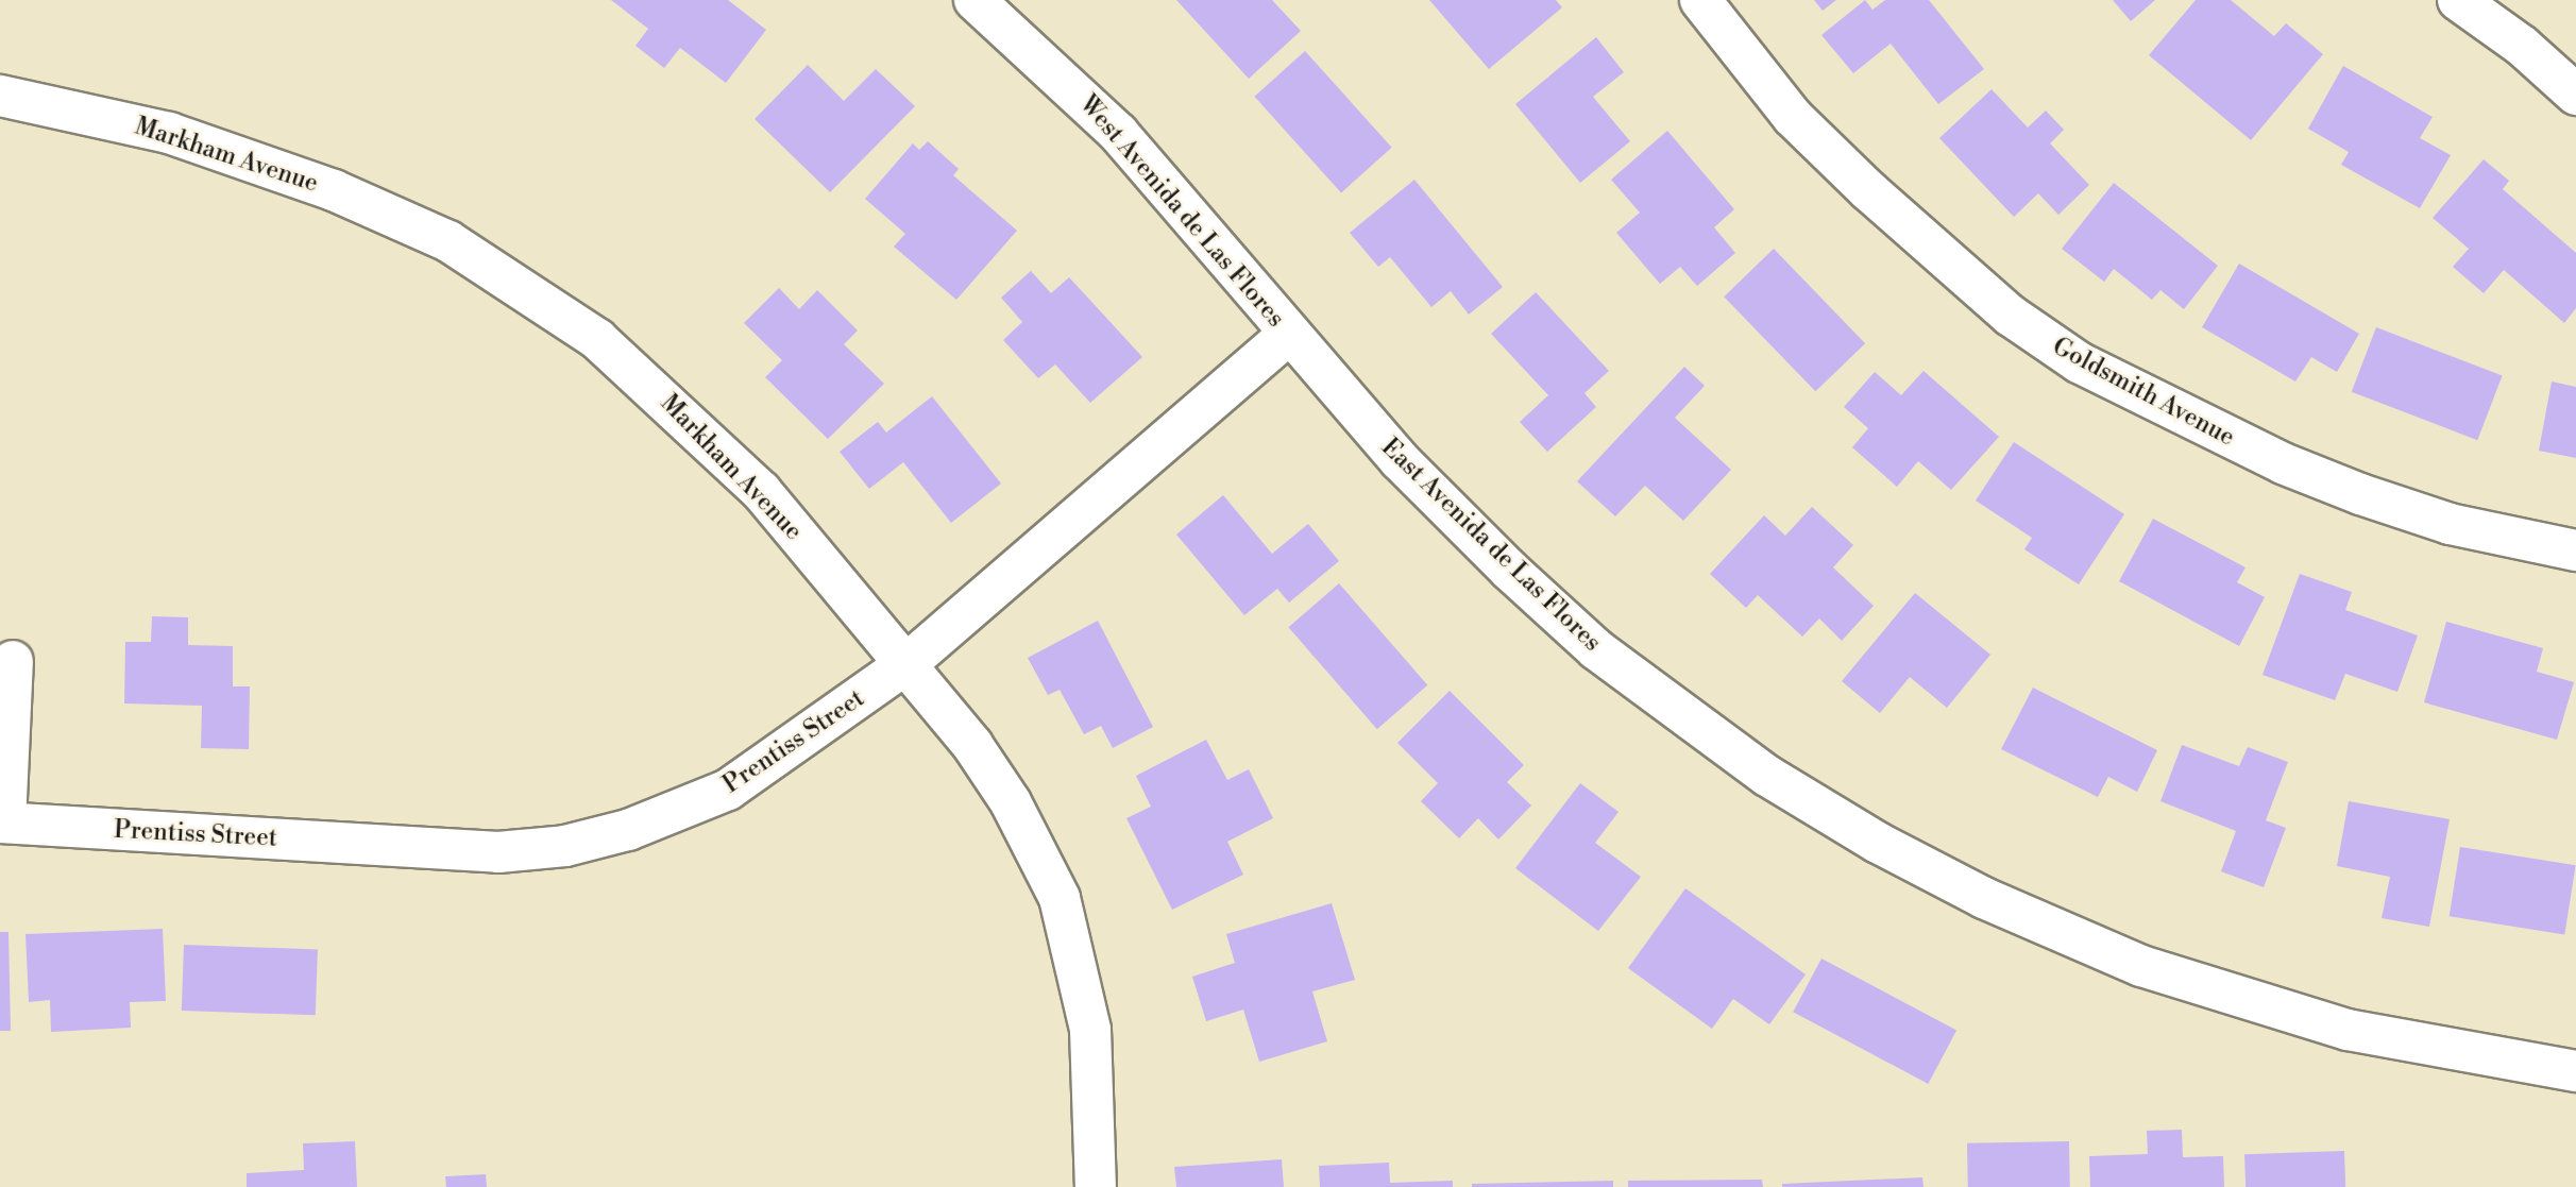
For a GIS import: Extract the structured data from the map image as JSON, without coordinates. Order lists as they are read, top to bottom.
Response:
{
  "streets": {
    "street": [
      "Markham Avenue",
      "West Avenida de Las Flores",
      "Goldsmith Avenue",
      "East Avenida de Las Flores",
      "Prentiss Street"
    ]
  },
  "crossings": [
    ["Markham Avenue", "Prentiss Street"],
    ["West Avenida de Las Flores", "East Avenida de Las Flores"],
    ["West Avenida de Las Flores", "Prentiss Street"],
    ["East Avenida de Las Flores", "Prentiss Street"]
  ]
}
